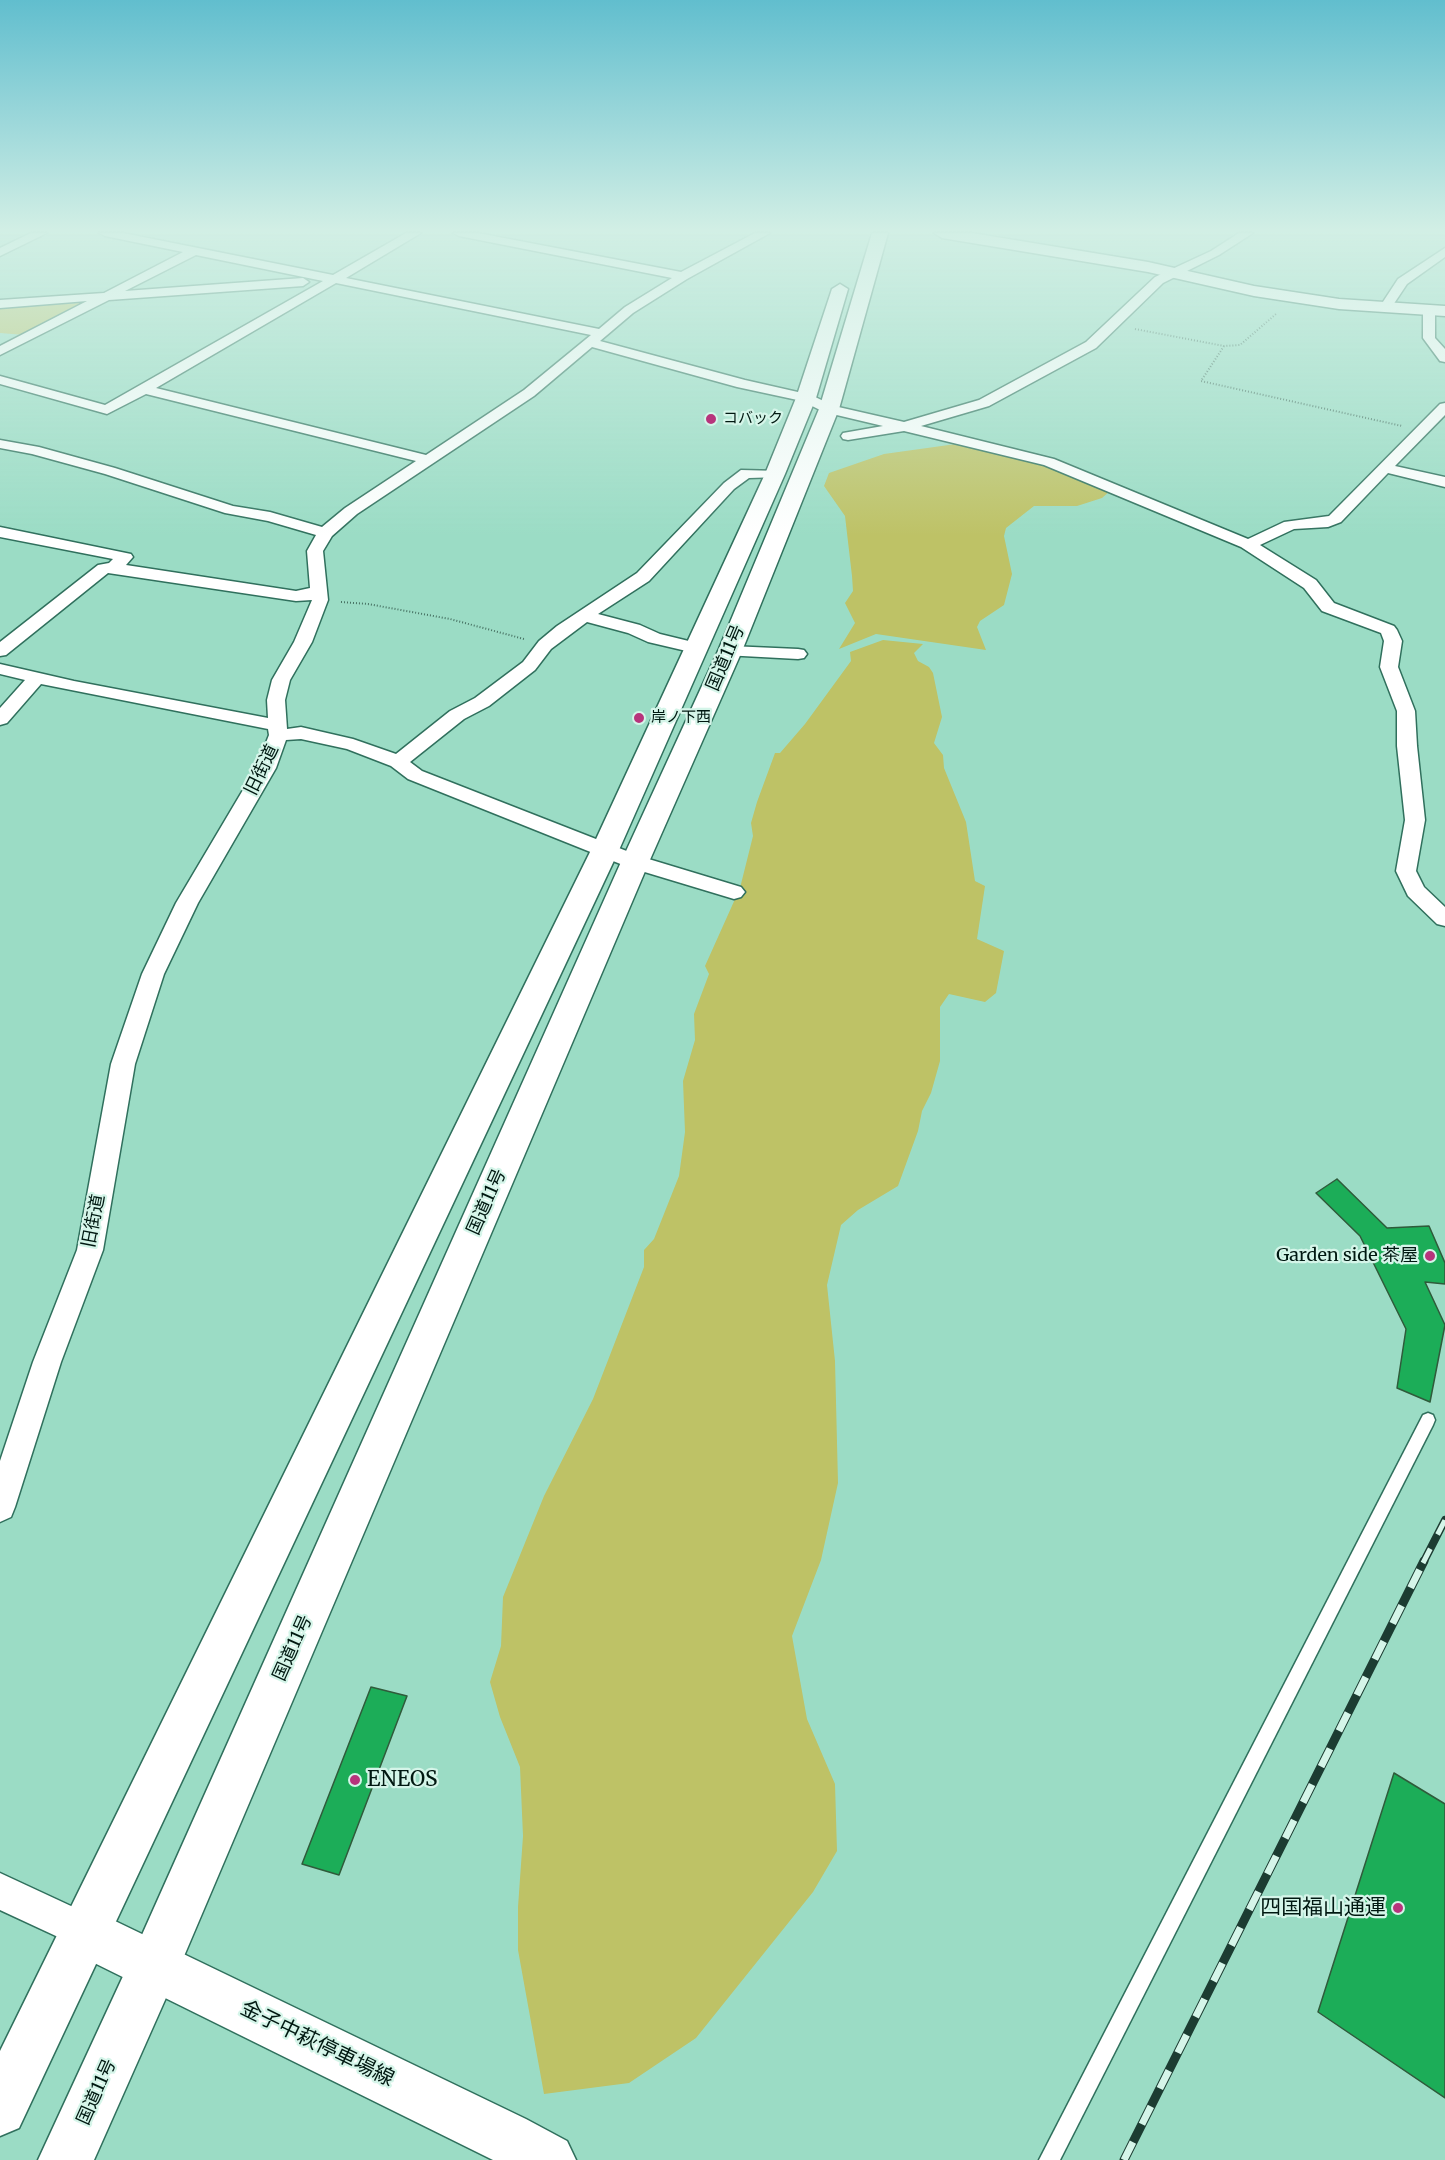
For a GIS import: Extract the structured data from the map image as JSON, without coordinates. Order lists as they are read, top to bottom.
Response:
{
  "streets": {
    "main road": ["国道11号", "金子中萩停車場線"],
    "street": ["旧街道"]
  },
  "crossings": [
    ["国道11号", "金子中萩停車場線"]
  ],
  "places": [
    "コバック",
    "岸ノ下西",
    "Garden side 茶屋",
    "ENEOS",
    "四国福山通運"
  ]
}
